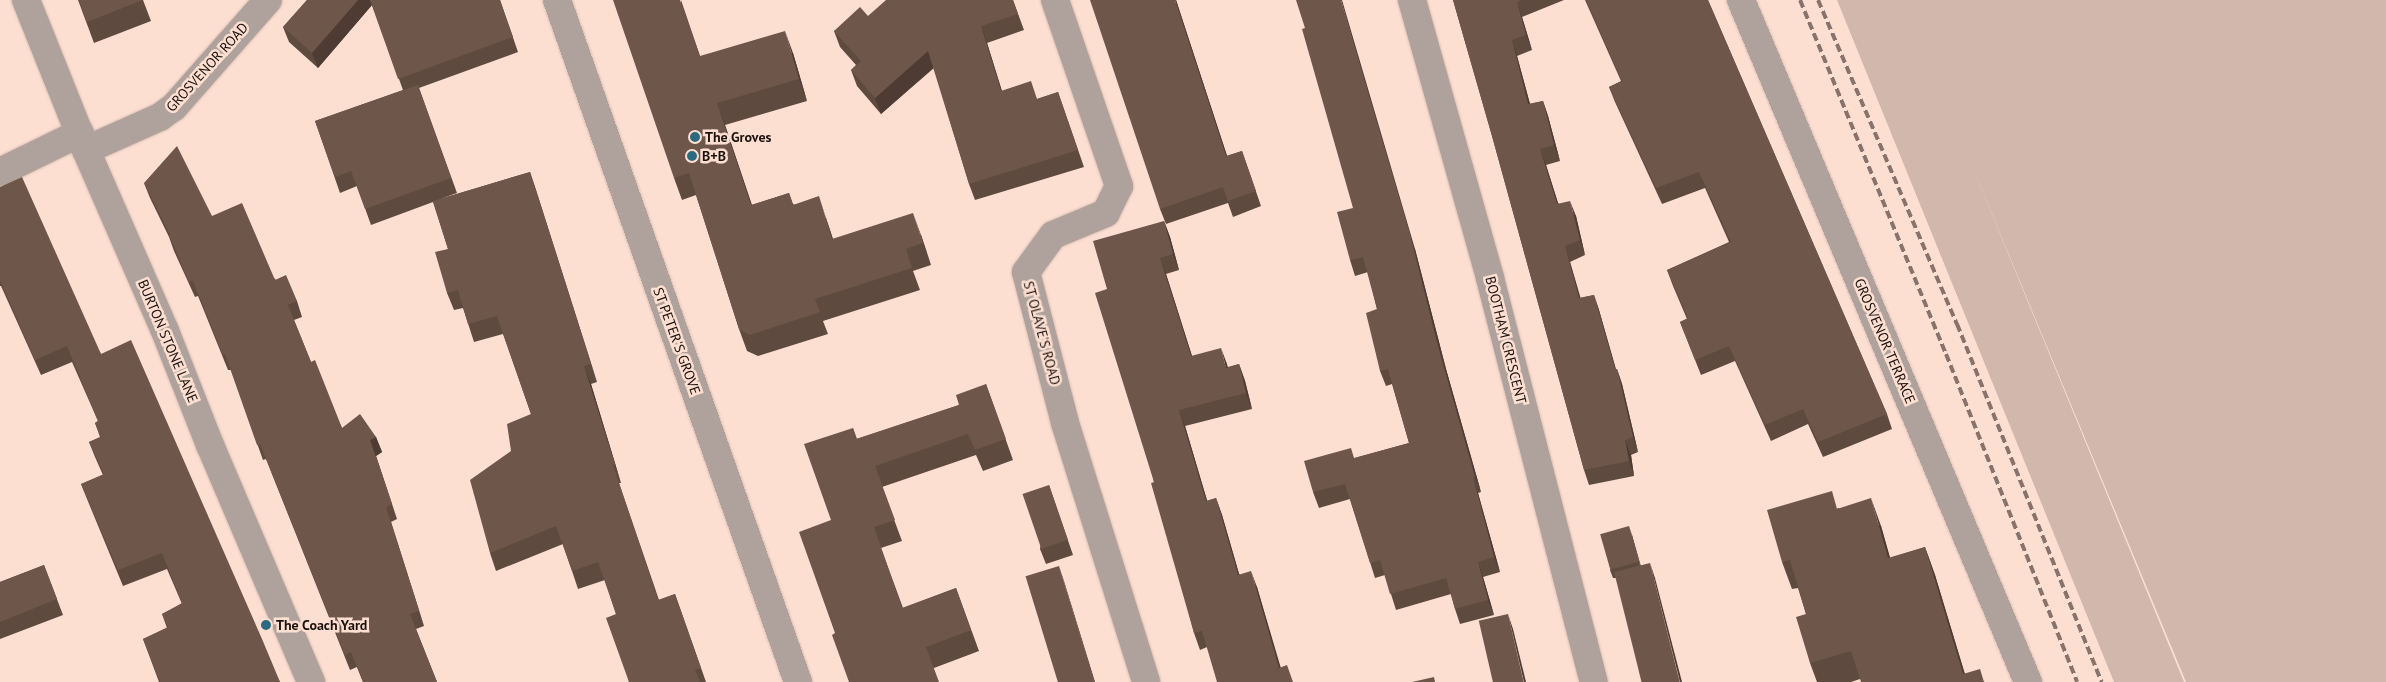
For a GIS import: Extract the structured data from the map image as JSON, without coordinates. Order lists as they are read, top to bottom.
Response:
{
  "streets": {
    "street": [
      "GROSVENOR ROAD",
      "ST OLAVE'S ROAD",
      "BOOTHAM CRESCENT",
      "BURTON STONE LANE",
      "ST PETER'S GROVE",
      "GROSVENOR TERRACE"
    ]
  },
  "crossings": [
    ["GROSVENOR ROAD", "BURTON STONE LANE"]
  ],
  "places": ["The Groves", "B+B", "The Coach Yard"]
}
